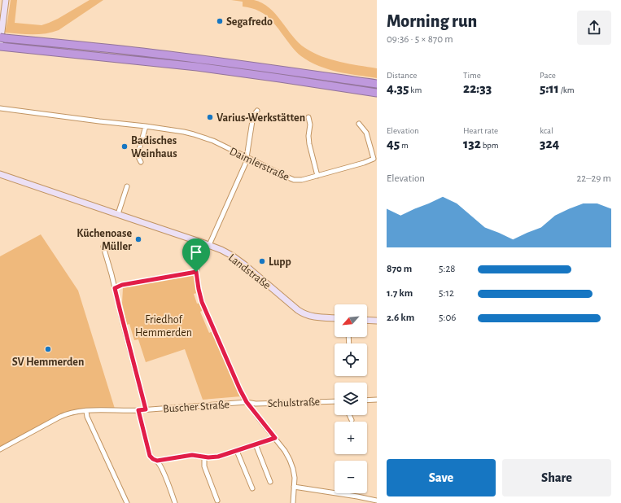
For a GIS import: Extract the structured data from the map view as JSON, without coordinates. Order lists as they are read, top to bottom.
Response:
{
  "streets": {
    "street": [
      "Daimlerstraße",
      "Landstraße",
      "Schulstraße",
      "Buscher Straße"
    ]
  },
  "crossings": [
    ["Schulstraße", "Buscher Straße"]
  ],
  "parks": ["Friedhof Hemmerden"],
  "places": [
    "Segafredo",
    "Varius-Werkstätten",
    "Badisches Weinhaus",
    "Küchenoase Müller",
    "Lupp",
    "SV Hemmerden"
  ],
  "north": "bottom left",
  "page": {
    "heading": ["Morning run", "09:36 · 5 × 870 m"],
    "stats": [
      ["Distance", "4.35 km"],
      ["Time", "22:33"],
      ["Pace", "5:11 /km"],
      ["Elevation", "45 m"],
      ["Heart rate", "132 bpm"],
      ["kcal", "324"]
    ],
    "chart": ["Elevation", "22–29 m"],
    "list": [
      {
        "name": "870 m",
        "note": "5:28"
      },
      {
        "name": "1.7 km",
        "note": "5:12"
      },
      {
        "name": "2.6 km",
        "note": "5:06"
      }
    ],
    "map_buttons": ["+", "−"],
    "buttons": ["Save", "Share"]
  }
}
